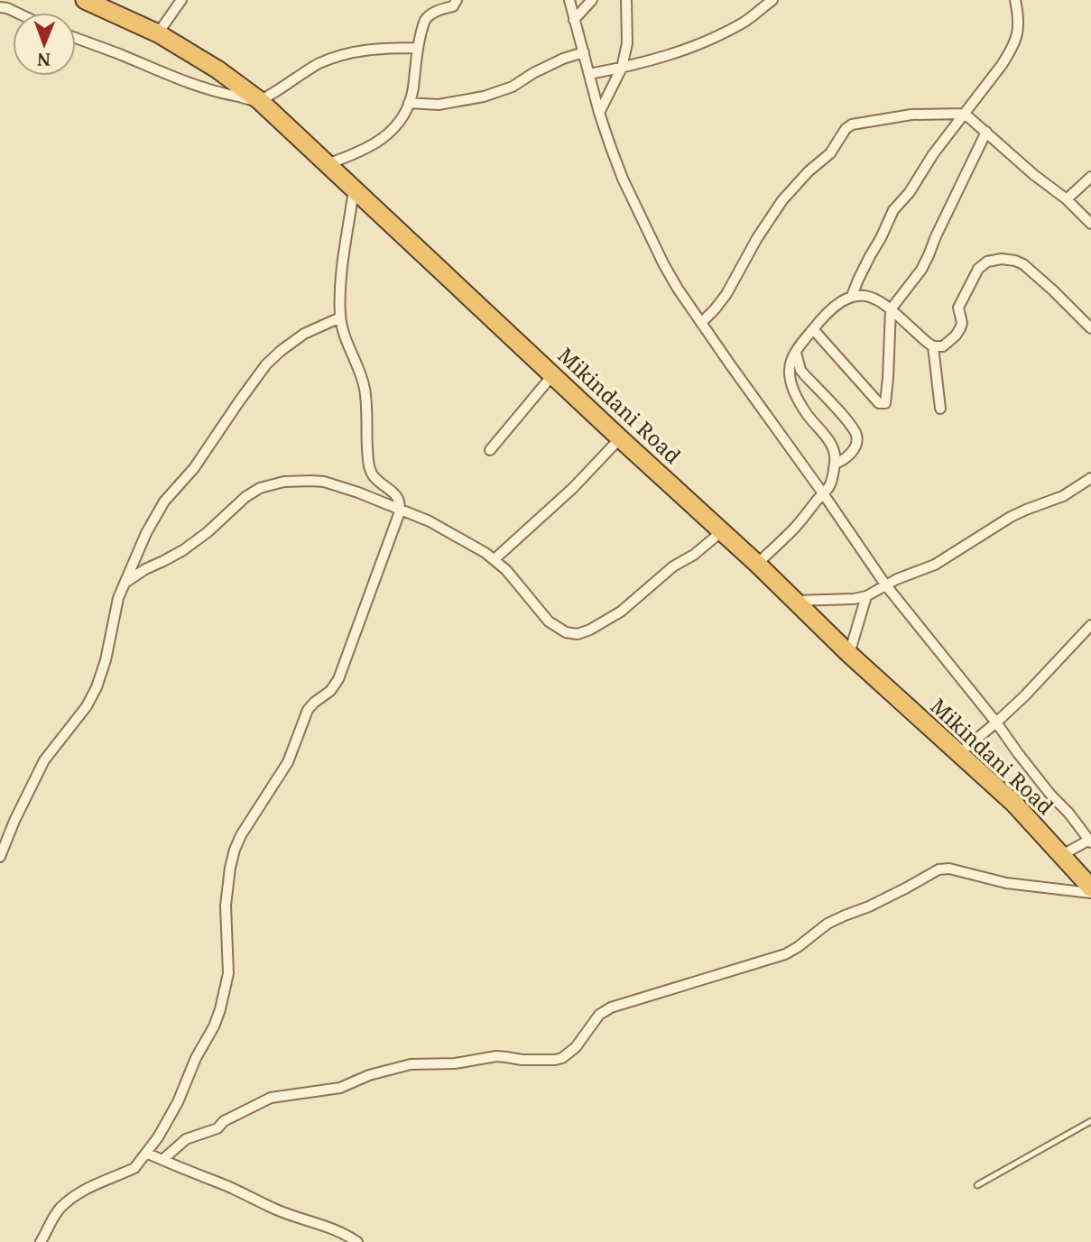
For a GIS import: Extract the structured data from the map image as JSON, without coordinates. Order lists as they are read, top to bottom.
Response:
{
  "streets": {
    "highway": ["Mikindani Road"]
  },
  "north": "bottom"
}
